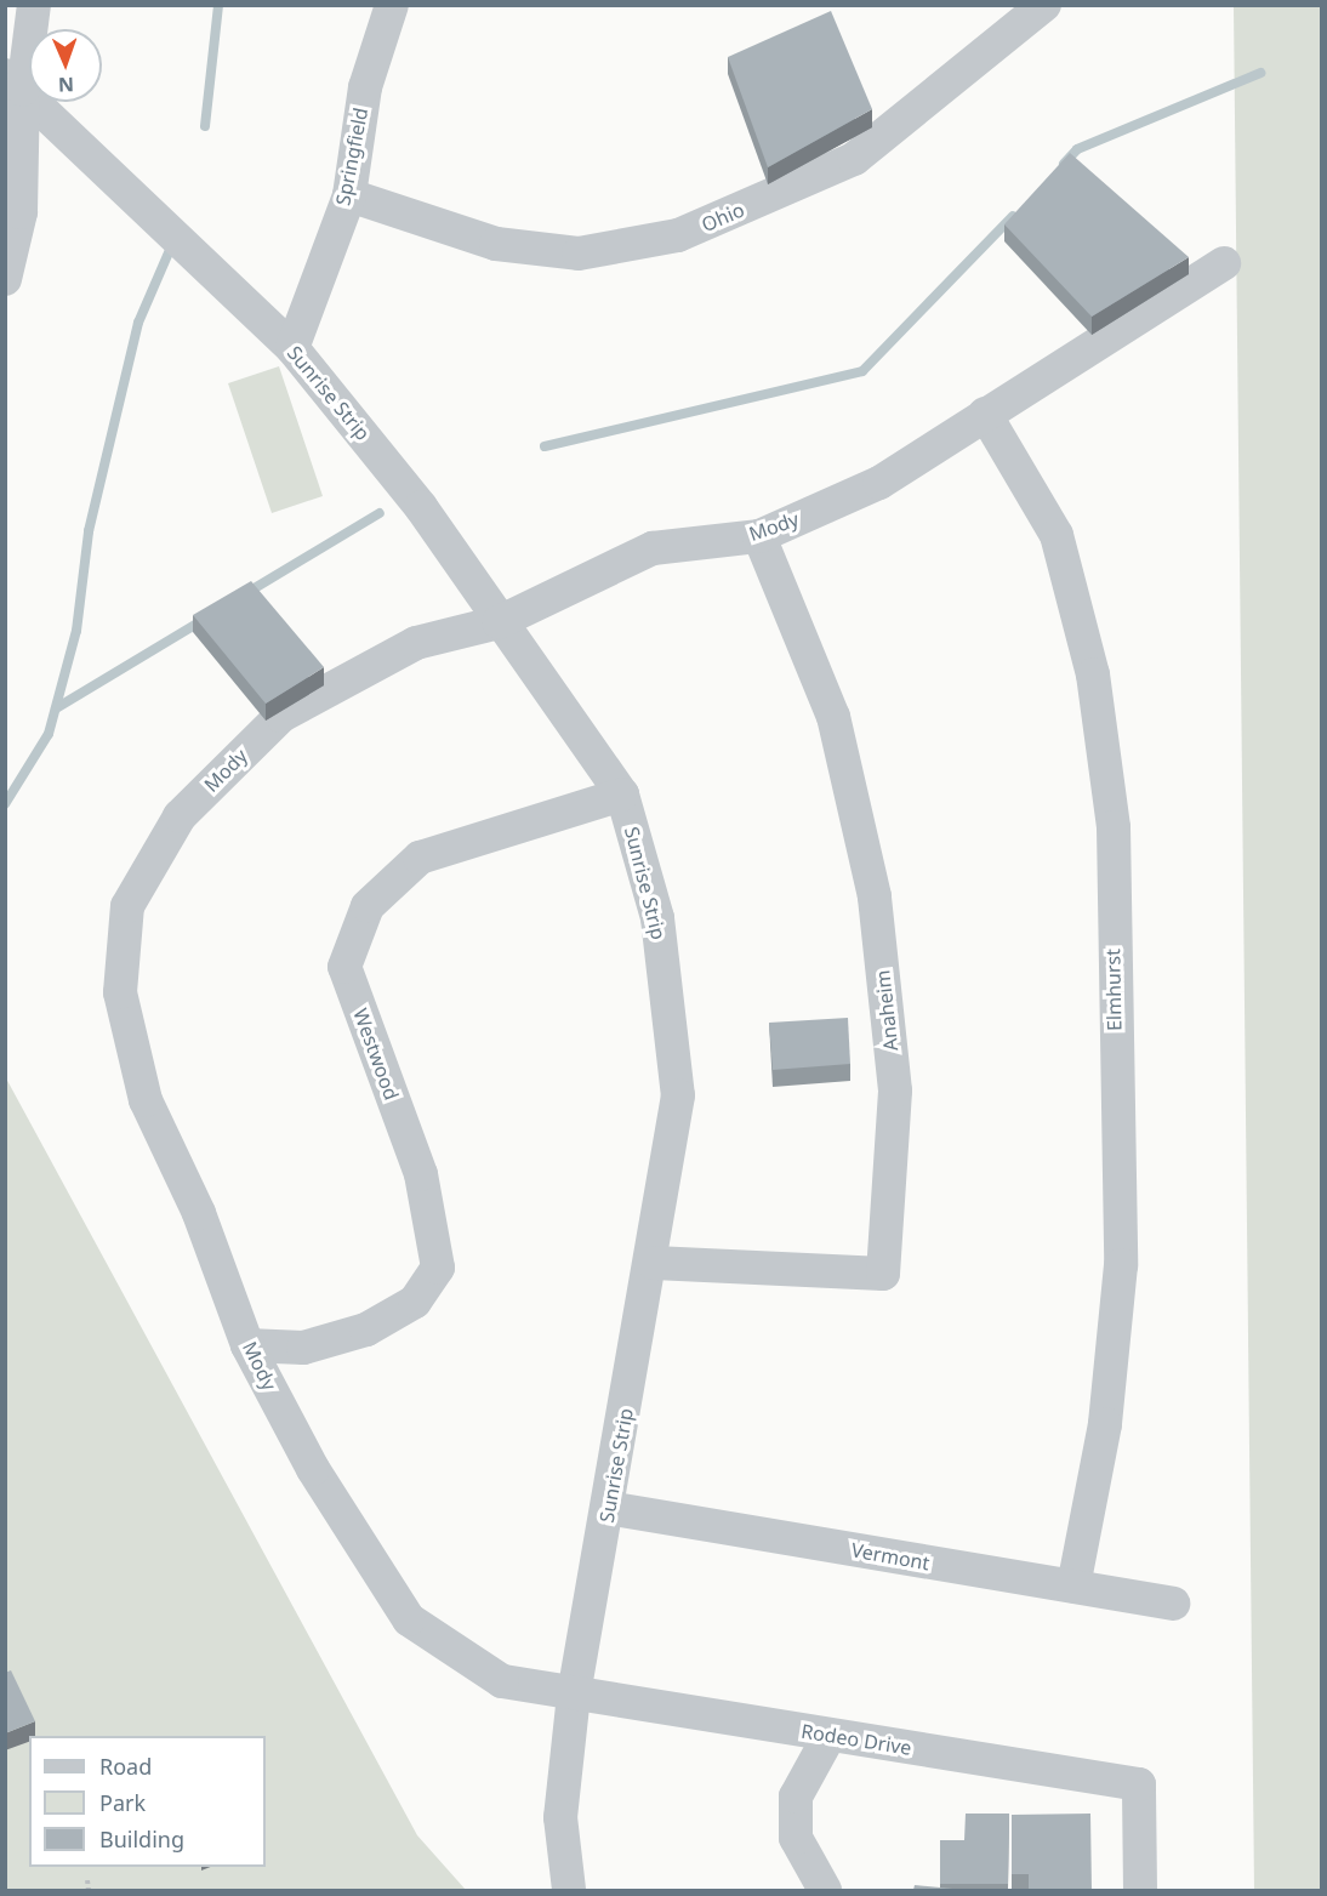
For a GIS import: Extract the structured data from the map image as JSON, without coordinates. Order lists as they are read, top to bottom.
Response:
{
  "streets": {
    "street": [
      "Springfield",
      "Ohio",
      "Sunrise Strip",
      "Mody",
      "Elmhurst",
      "Anaheim",
      "Westwood",
      "Vermont",
      "Rodeo Drive"
    ]
  },
  "crossings": [
    ["Springfield", "Ohio"],
    ["Springfield", "Sunrise Strip"],
    ["Sunrise Strip", "Mody"],
    ["Sunrise Strip", "Anaheim"],
    ["Sunrise Strip", "Westwood"],
    ["Sunrise Strip", "Vermont"],
    ["Sunrise Strip", "Rodeo Drive"],
    ["Mody", "Elmhurst"],
    ["Mody", "Anaheim"],
    ["Mody", "Westwood"],
    ["Mody", "Rodeo Drive"],
    ["Elmhurst", "Vermont"]
  ],
  "legend": ["Road", "Park", "Building"],
  "north": "bottom"
}
